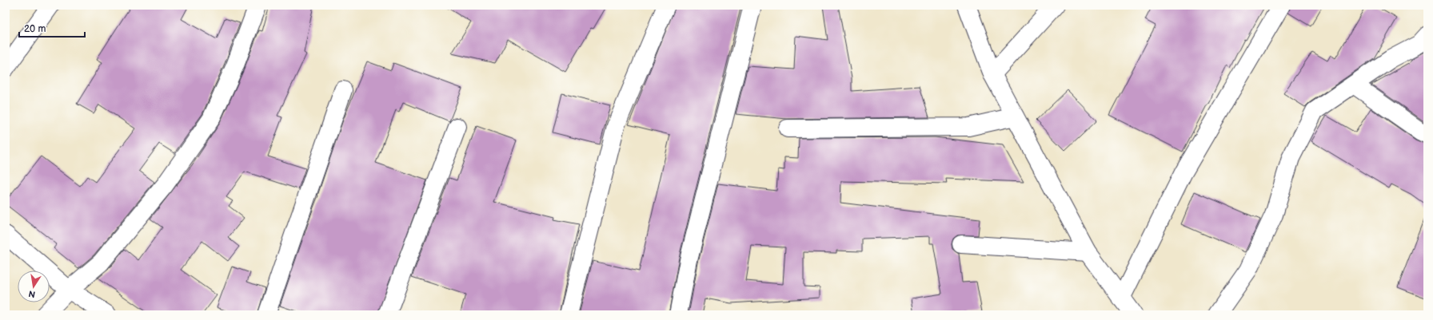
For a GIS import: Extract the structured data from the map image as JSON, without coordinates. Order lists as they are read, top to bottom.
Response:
{
  "scale_bar": "20 m",
  "north": "bottom"
}
